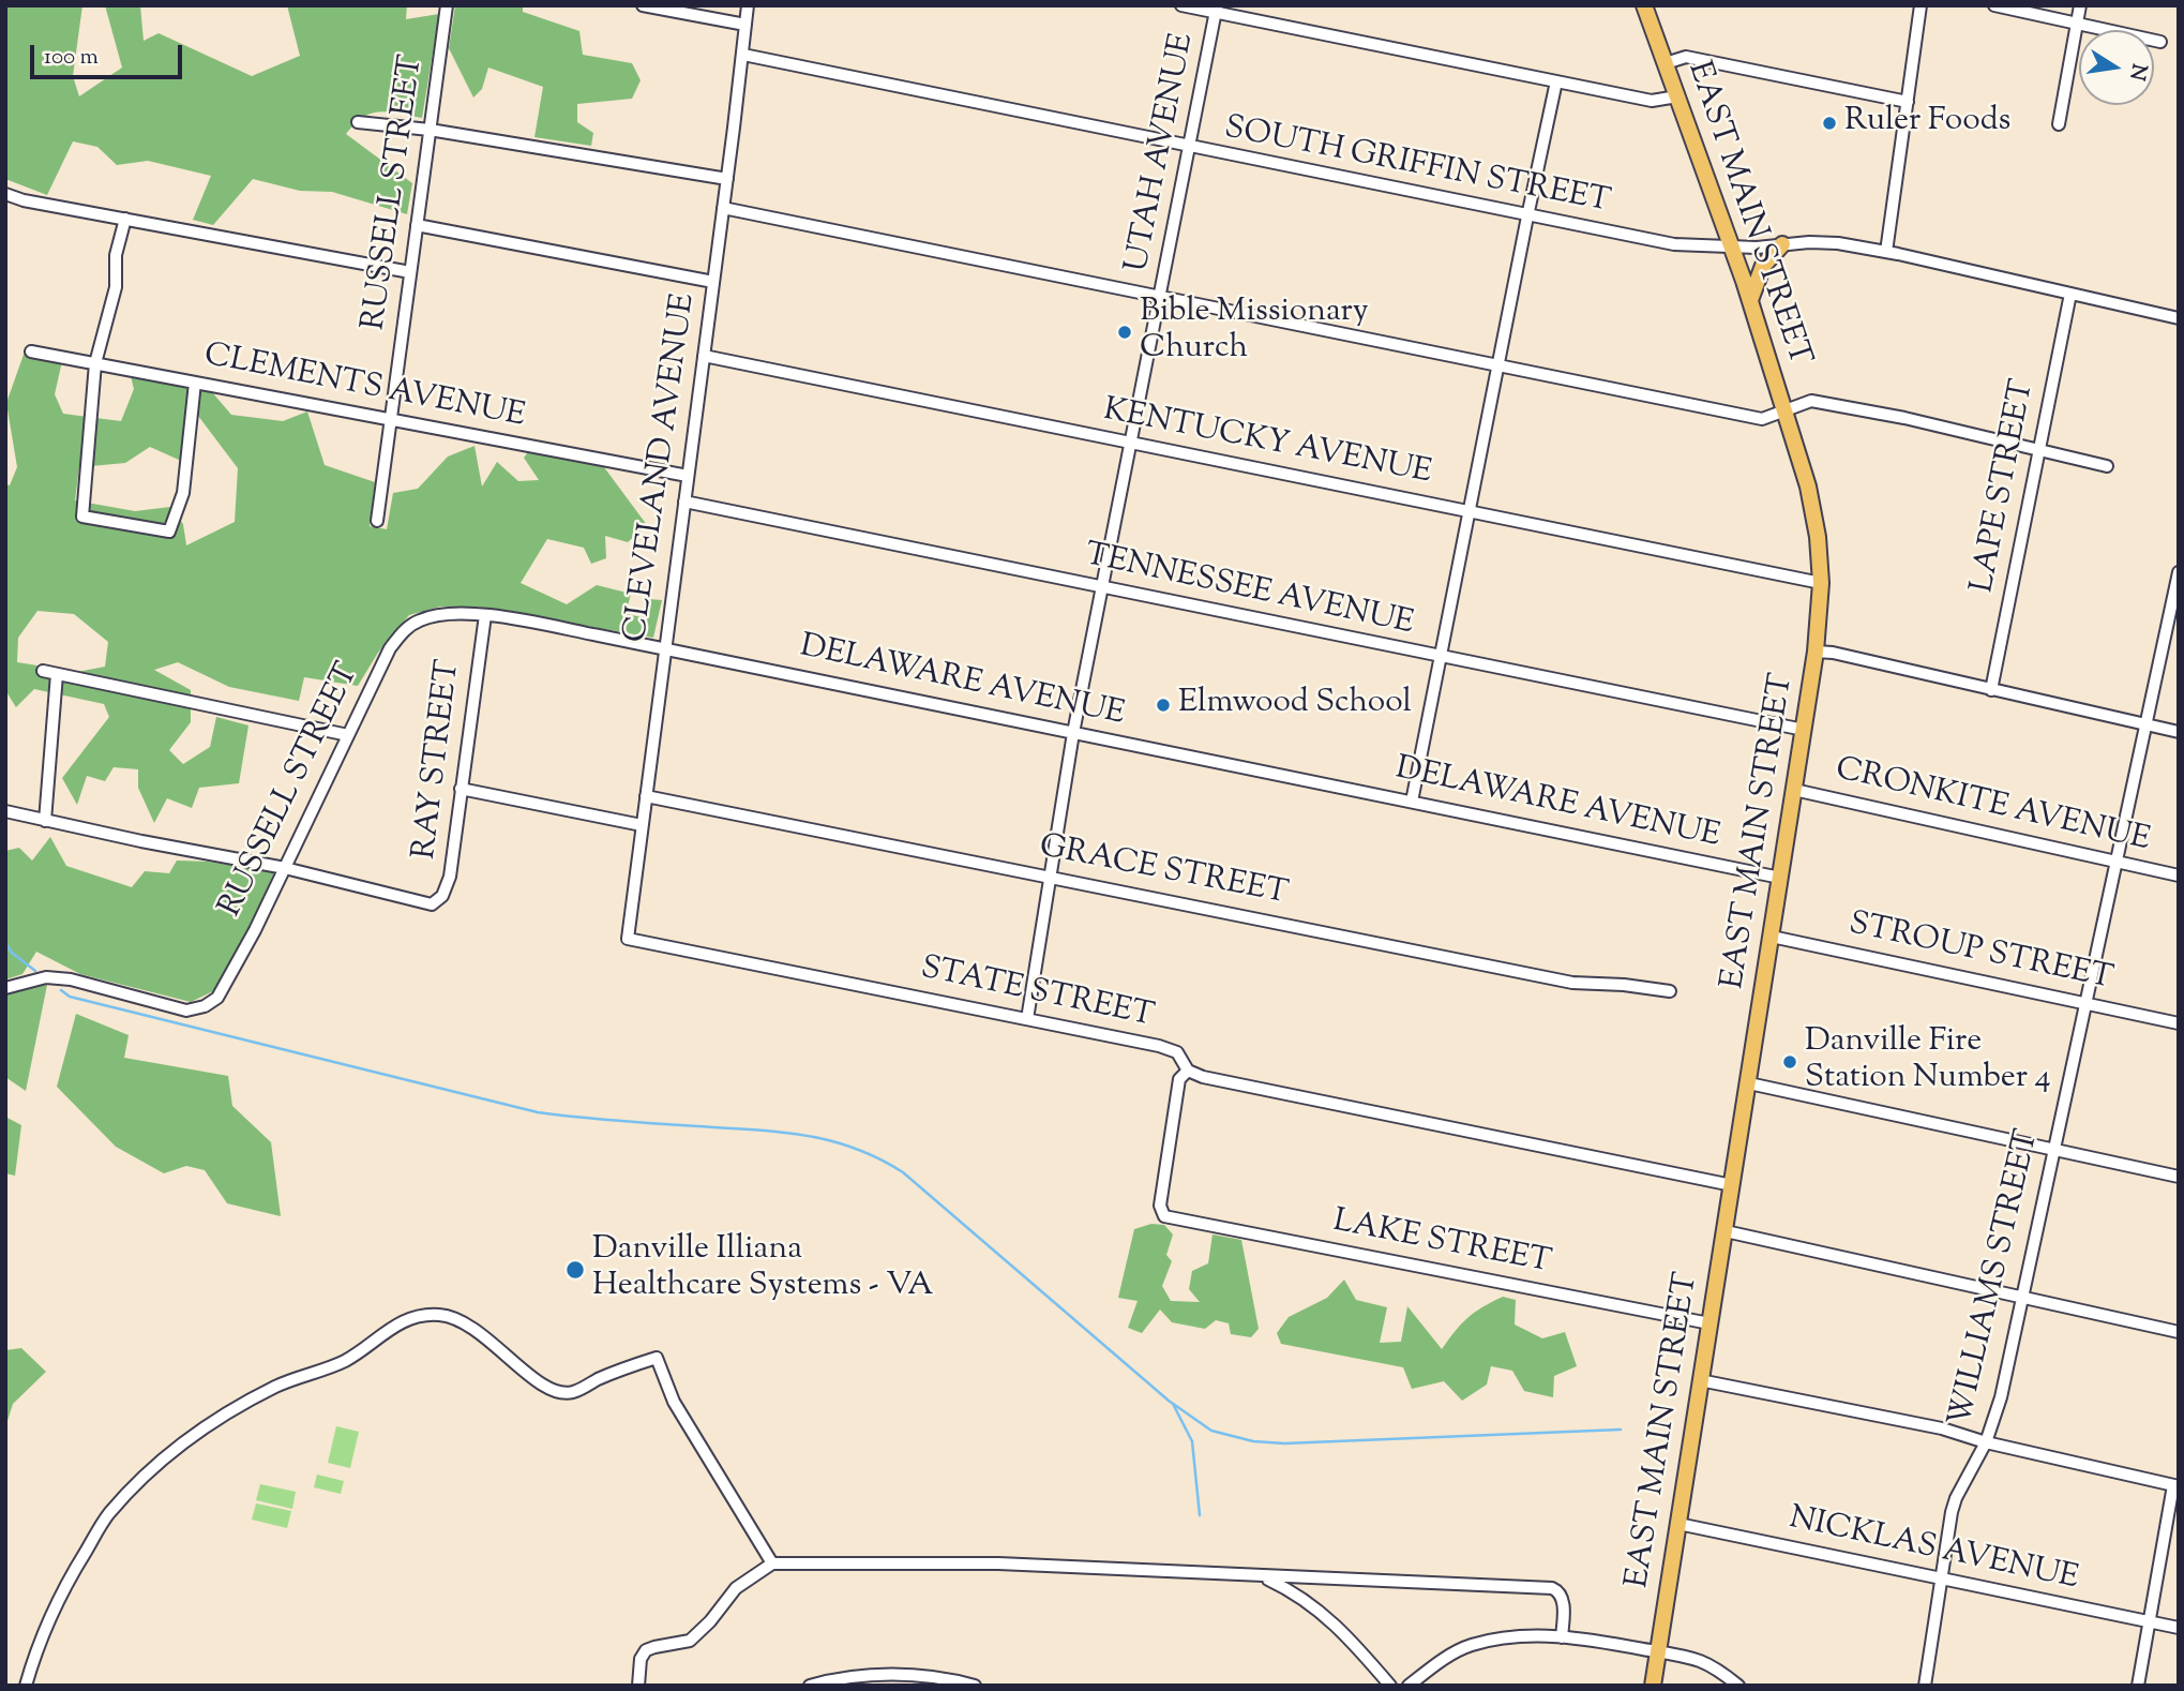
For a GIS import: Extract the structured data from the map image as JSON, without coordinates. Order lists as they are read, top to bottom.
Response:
{
  "streets": {
    "main road": ["EAST MAIN STREET"],
    "street": [
      "UTAH AVENUE",
      "SOUTH GRIFFIN STREET",
      "RUSSELL STREET",
      "CLEMENTS AVENUE",
      "KENTUCKY AVENUE",
      "CLEVELAND AVENUE",
      "LAPE STREET",
      "TENNESSEE AVENUE",
      "DELAWARE AVENUE",
      "RAY STREET",
      "CRONKITE AVENUE",
      "GRACE STREET",
      "STROUP STREET",
      "STATE STREET",
      "LAKE STREET",
      "WILLIAMS STREET",
      "NICKLAS AVENUE"
    ]
  },
  "crossings": [
    ["UTAH AVENUE", "SOUTH GRIFFIN STREET"],
    ["UTAH AVENUE", "KENTUCKY AVENUE"],
    ["UTAH AVENUE", "TENNESSEE AVENUE"],
    ["UTAH AVENUE", "DELAWARE AVENUE"],
    ["UTAH AVENUE", "GRACE STREET"],
    ["UTAH AVENUE", "STATE STREET"],
    ["SOUTH GRIFFIN STREET", "EAST MAIN STREET"],
    ["SOUTH GRIFFIN STREET", "CLEVELAND AVENUE"],
    ["SOUTH GRIFFIN STREET", "LAPE STREET"],
    ["RUSSELL STREET", "CLEMENTS AVENUE"],
    ["RUSSELL STREET", "DELAWARE AVENUE"],
    ["RUSSELL STREET", "RAY STREET"],
    ["EAST MAIN STREET", "KENTUCKY AVENUE"],
    ["EAST MAIN STREET", "TENNESSEE AVENUE"],
    ["EAST MAIN STREET", "DELAWARE AVENUE"],
    ["EAST MAIN STREET", "CRONKITE AVENUE"],
    ["EAST MAIN STREET", "STROUP STREET"],
    ["EAST MAIN STREET", "STATE STREET"],
    ["EAST MAIN STREET", "LAKE STREET"],
    ["EAST MAIN STREET", "NICKLAS AVENUE"],
    ["CLEMENTS AVENUE", "CLEVELAND AVENUE"],
    ["KENTUCKY AVENUE", "CLEVELAND AVENUE"],
    ["CLEVELAND AVENUE", "TENNESSEE AVENUE"],
    ["CLEVELAND AVENUE", "DELAWARE AVENUE"],
    ["CLEVELAND AVENUE", "GRACE STREET"],
    ["CLEVELAND AVENUE", "STATE STREET"],
    ["DELAWARE AVENUE", "RAY STREET"],
    ["CRONKITE AVENUE", "WILLIAMS STREET"],
    ["STROUP STREET", "WILLIAMS STREET"],
    ["STATE STREET", "LAKE STREET"],
    ["WILLIAMS STREET", "NICKLAS AVENUE"]
  ],
  "places": [
    "Ruler Foods",
    "Bible Missionary Church",
    "Elmwood School",
    "Danville Fire Station Number 4",
    "Danville Illiana Healthcare Systems - VA"
  ],
  "scale_bar": "100 m",
  "north": "right"
}
